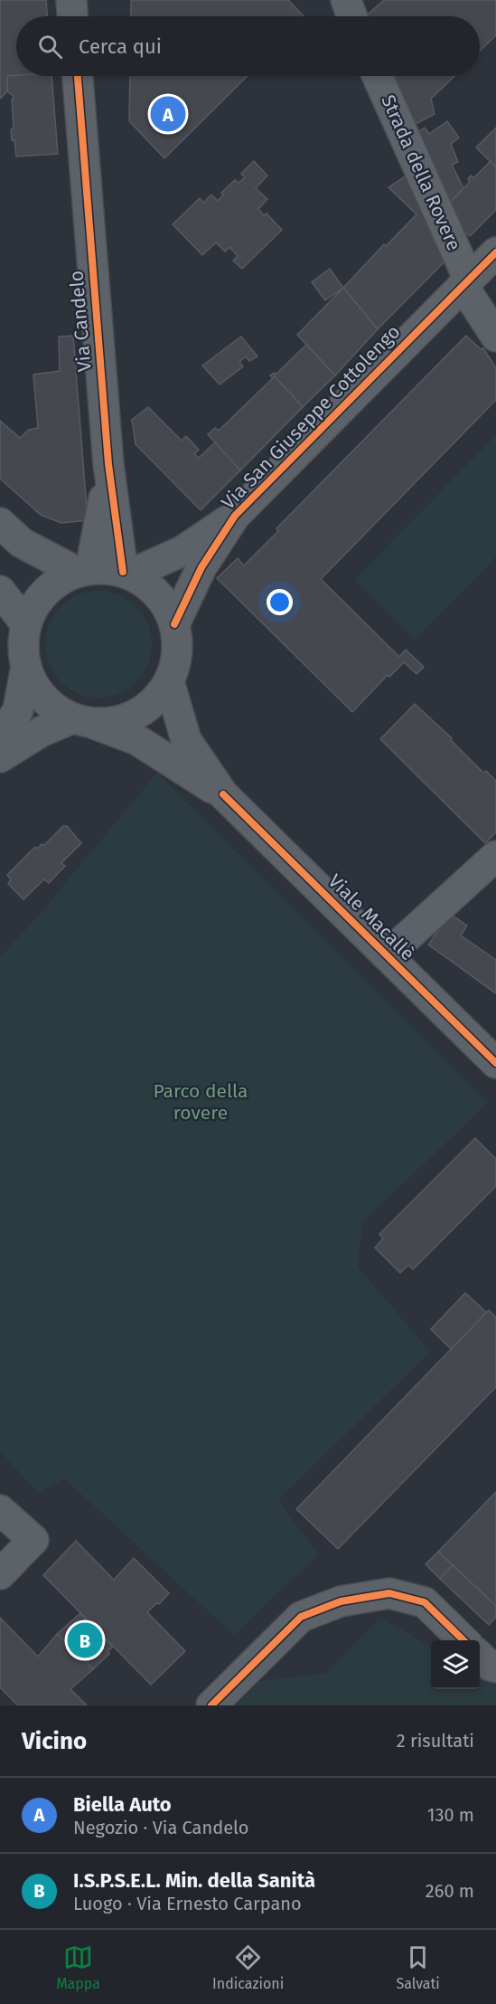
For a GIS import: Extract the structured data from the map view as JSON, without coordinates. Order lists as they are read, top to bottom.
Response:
{
  "streets": {
    "street": [
      "Strada della Rovere",
      "Via Candelo",
      "Via San Giuseppe Cottolengo",
      "Viale Macallè"
    ]
  },
  "crossings": [
    ["Strada della Rovere", "Via San Giuseppe Cottolengo"],
    ["Via Candelo", "Via San Giuseppe Cottolengo"],
    ["Via Candelo", "Viale Macallè"],
    ["Via San Giuseppe Cottolengo", "Viale Macallè"]
  ],
  "parks": ["Parco della rovere"],
  "page": {
    "search": "Cerca qui",
    "pins": ["A", "B"],
    "heading": ["Vicino", "2 risultati"],
    "list": [
      {
        "mark": "A",
        "name": "Biella Auto",
        "note": "Negozio · Via Candelo",
        "value": "130 m"
      },
      {
        "mark": "B",
        "name": "I.S.P.S.E.L. Min. della Sanità",
        "note": "Luogo · Via Ernesto Carpano",
        "value": "260 m"
      }
    ],
    "nav": ["Mappa", "Indicazioni", "Salvati"]
  }
}
